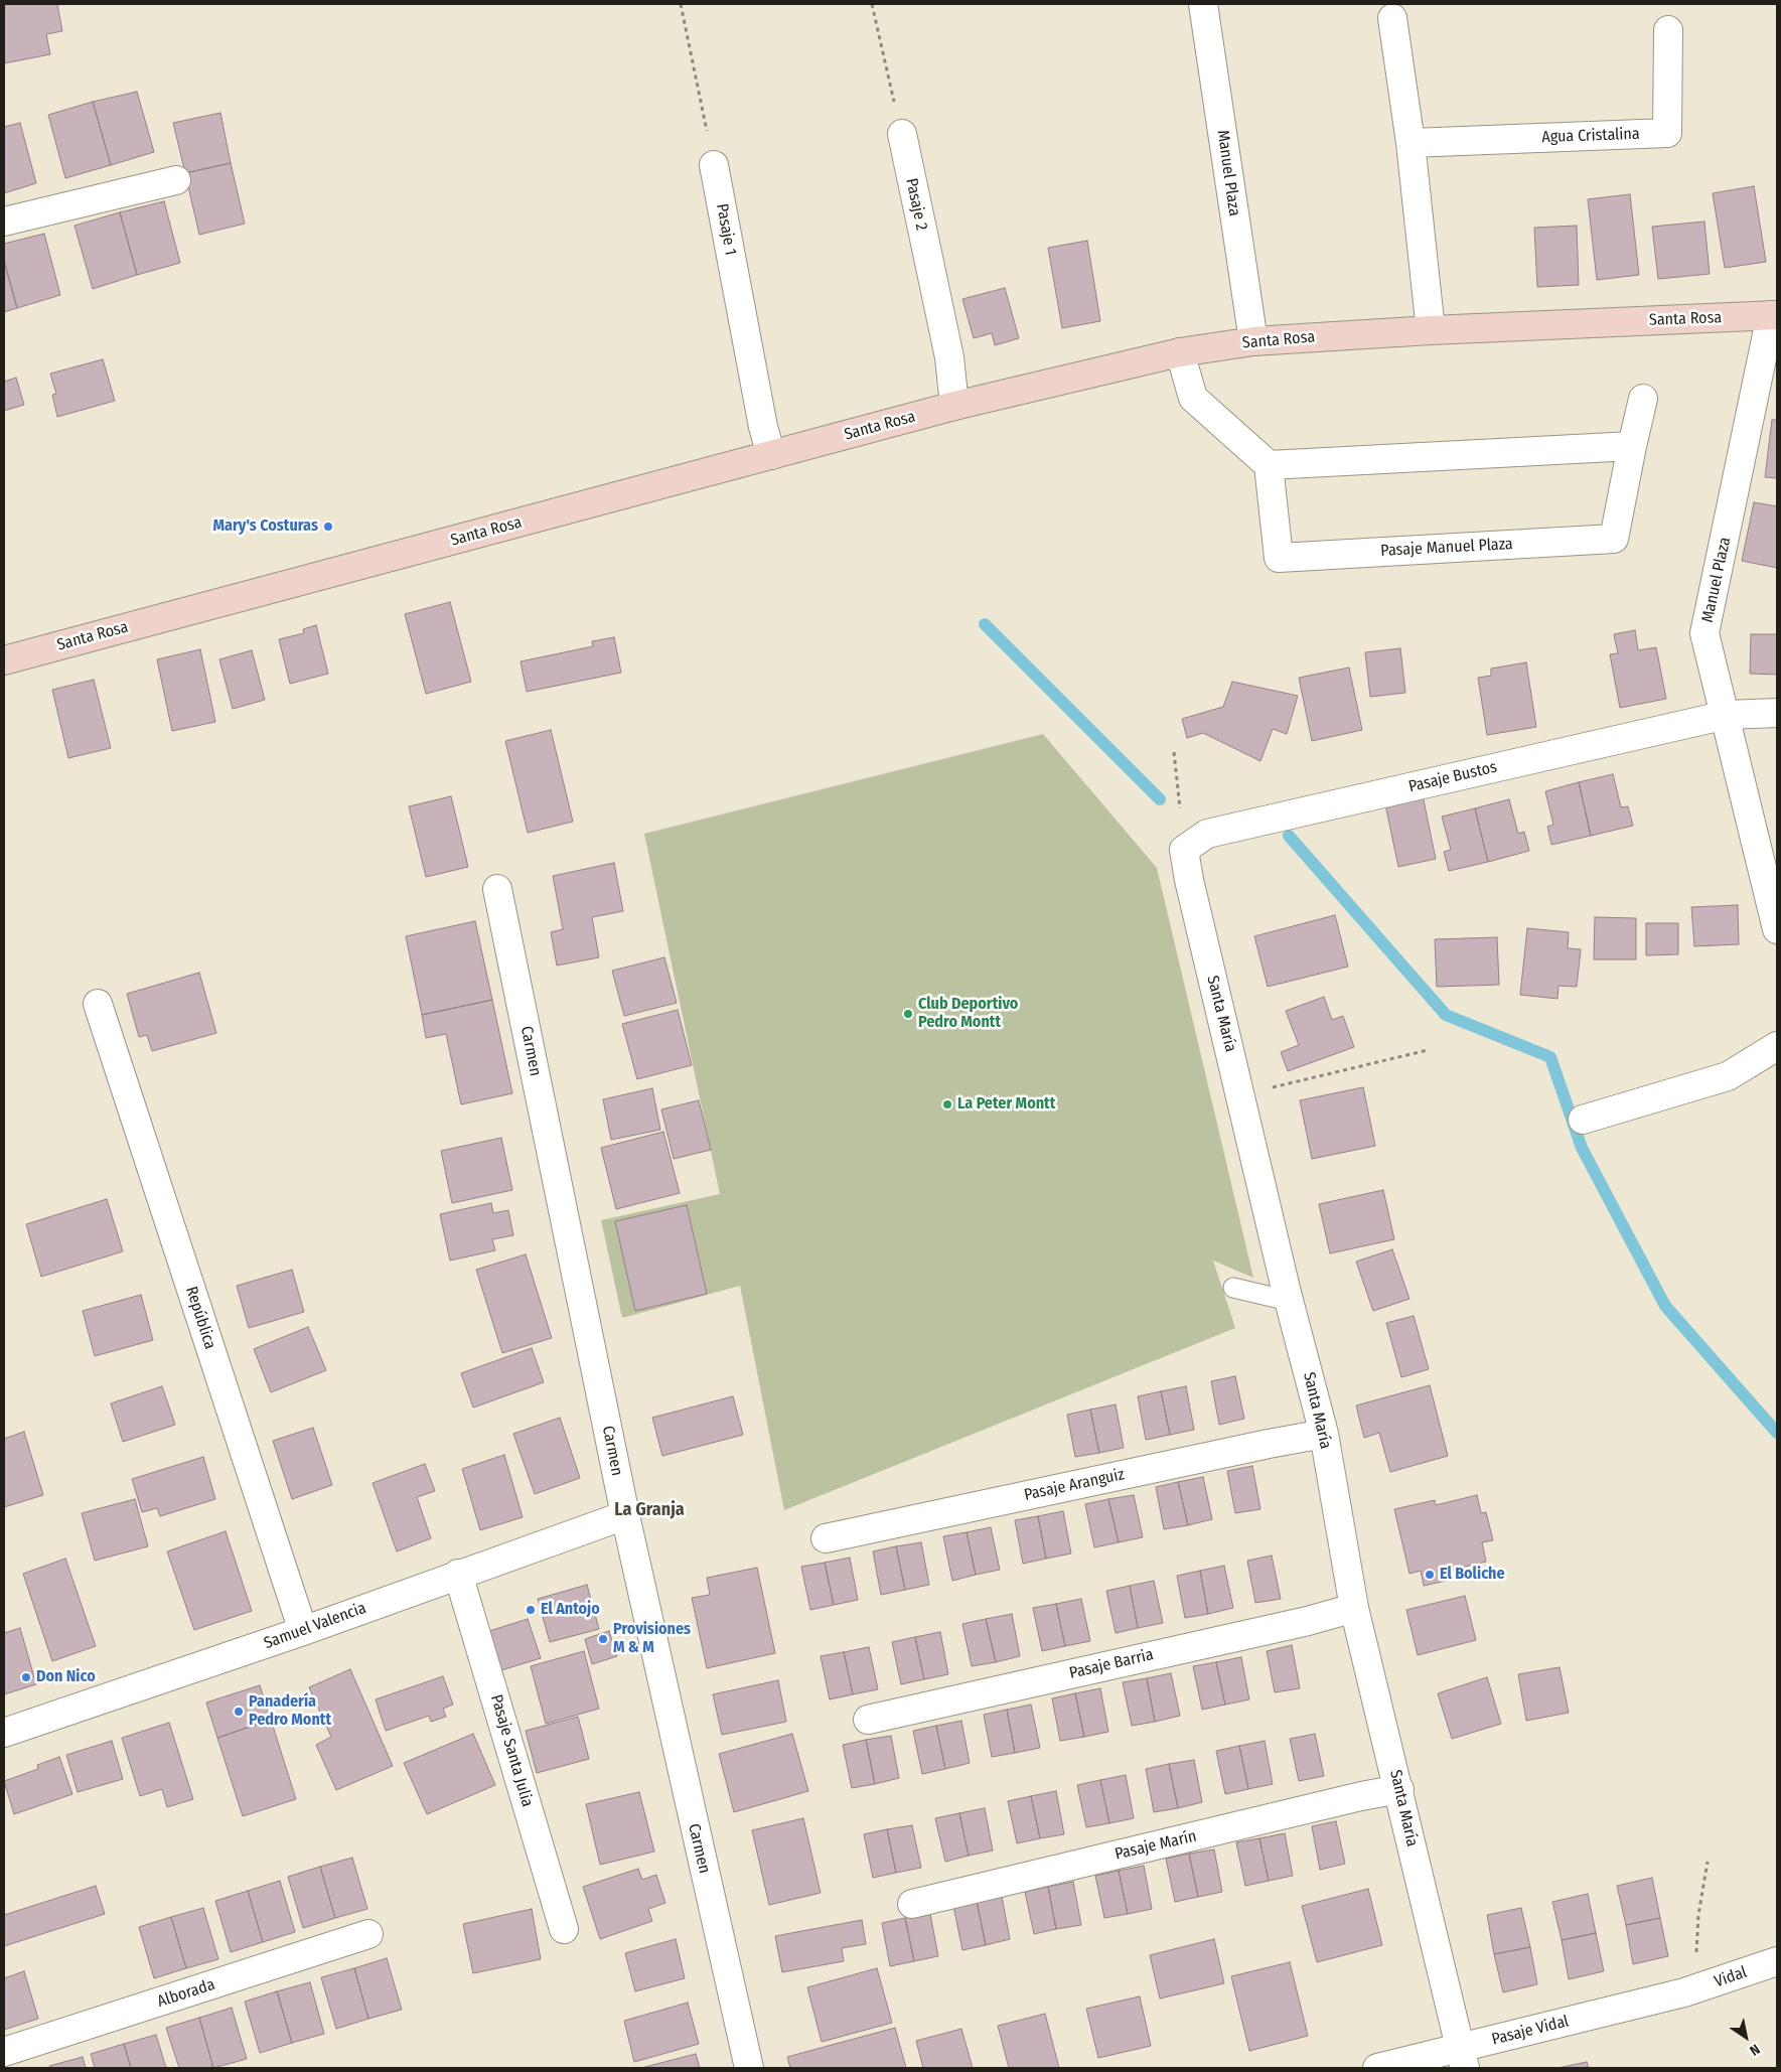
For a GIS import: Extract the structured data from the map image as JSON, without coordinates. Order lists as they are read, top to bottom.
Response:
{
  "streets": {
    "street": [
      "Agua Cristalina",
      "Manuel Plaza",
      "Pasaje 2",
      "Pasaje 1",
      "Santa Rosa",
      "Pasaje Manuel Plaza",
      "Pasaje Bustos",
      "Santa María",
      "Carmen",
      "República",
      "Pasaje Aranguiz",
      "Samuel Valencia",
      "Pasaje Barria",
      "Pasaje Santa Julia",
      "Pasaje Marín",
      "Vidal",
      "Alborada",
      "Pasaje Vidal"
    ]
  },
  "crossings": [
    ["Manuel Plaza", "Santa Rosa"],
    ["Manuel Plaza", "Pasaje Bustos"],
    ["Pasaje 2", "Santa Rosa"],
    ["Pasaje 1", "Santa Rosa"],
    ["Pasaje Bustos", "Santa María"],
    ["Santa María", "Pasaje Aranguiz"],
    ["Santa María", "Pasaje Barria"],
    ["Santa María", "Pasaje Marín"],
    ["Santa María", "Pasaje Vidal"],
    ["Carmen", "Samuel Valencia"],
    ["República", "Samuel Valencia"],
    ["Samuel Valencia", "Pasaje Santa Julia"],
    ["Vidal", "Pasaje Vidal"]
  ],
  "districts": ["La Granja"],
  "places": [
    "Mary's Costuras",
    "Club Deportivo Pedro Montt",
    "La Peter Montt",
    "El Boliche",
    "El Antojo",
    "Provisiones M & M",
    "Don Nico",
    "Panadería Pedro Montt"
  ],
  "north": "bottom right"
}
